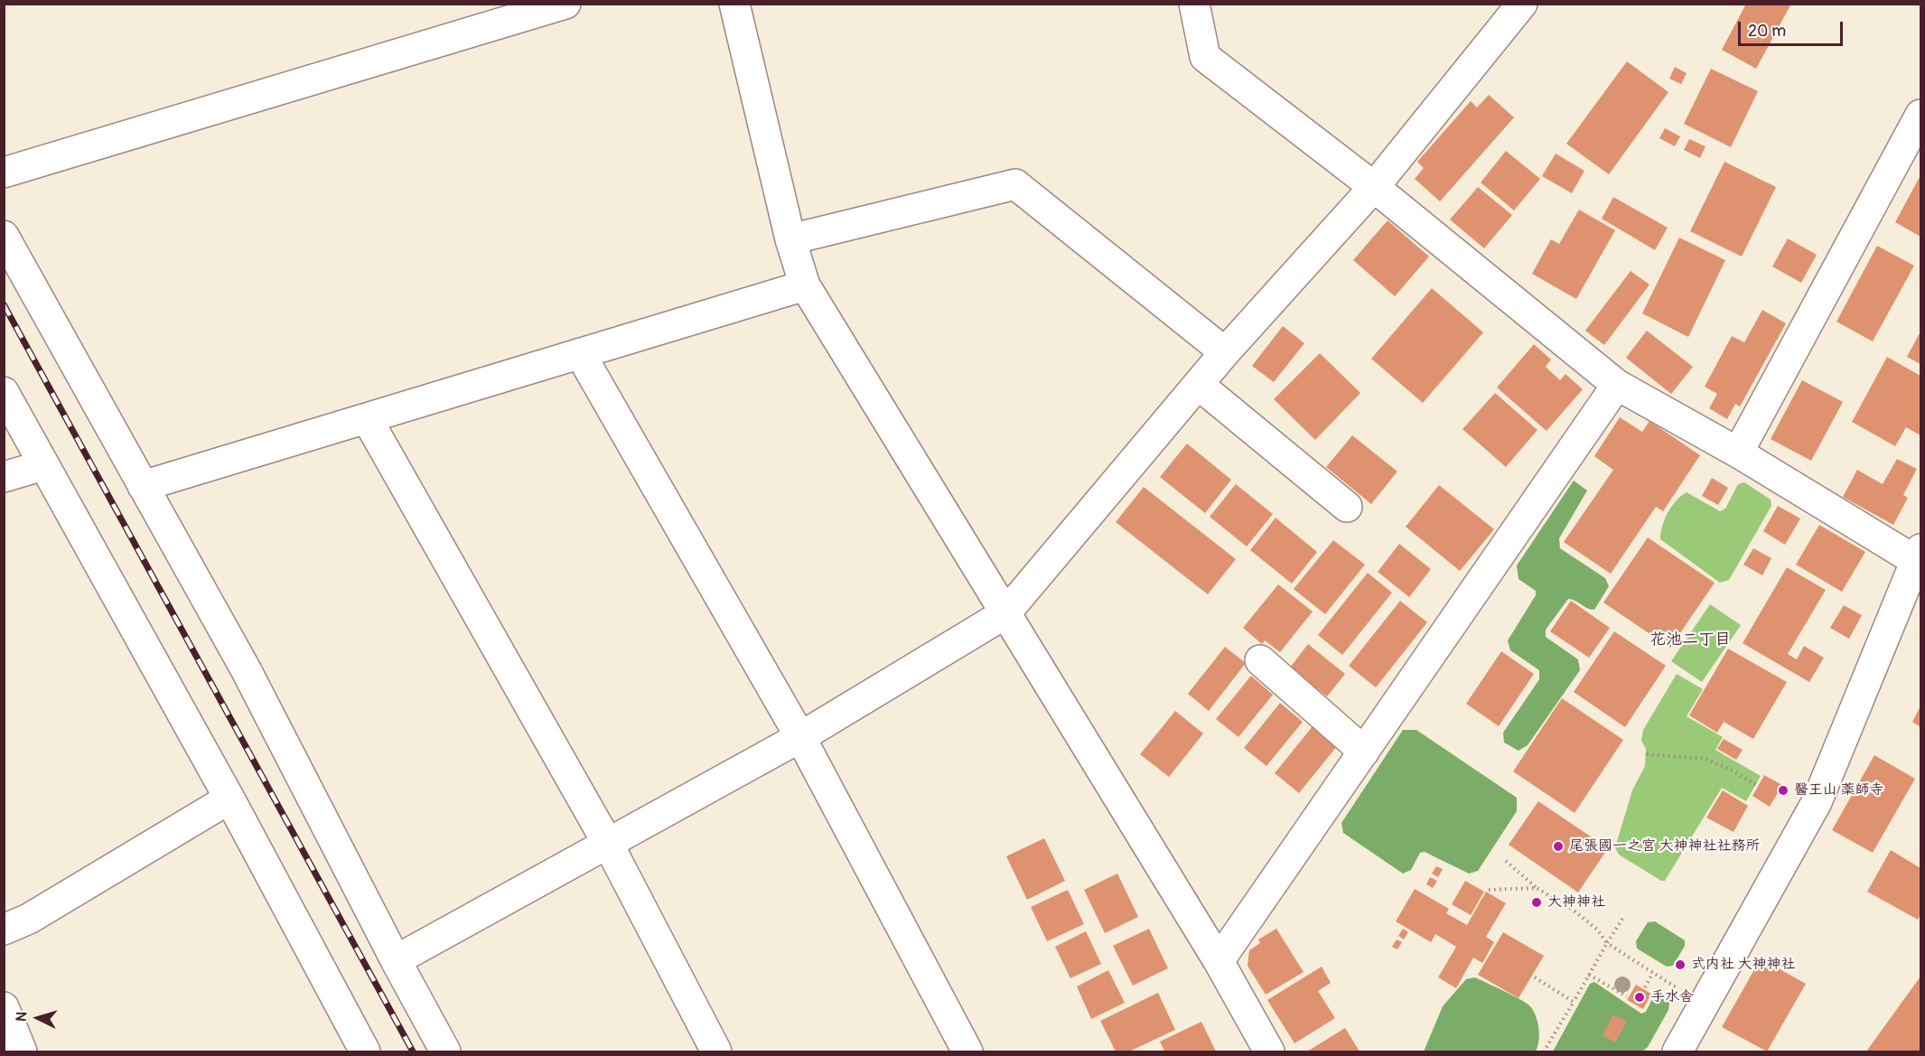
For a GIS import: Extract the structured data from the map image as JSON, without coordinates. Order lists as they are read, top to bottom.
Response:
{
  "districts": ["花池二丁目"],
  "places": [
    "醫王山 薬師寺",
    "尾張國一之宮 大神神社社務所",
    "大神神社",
    "式内社 大神神社",
    "手水舎"
  ],
  "scale_bar": "20 m",
  "north": "left"
}
